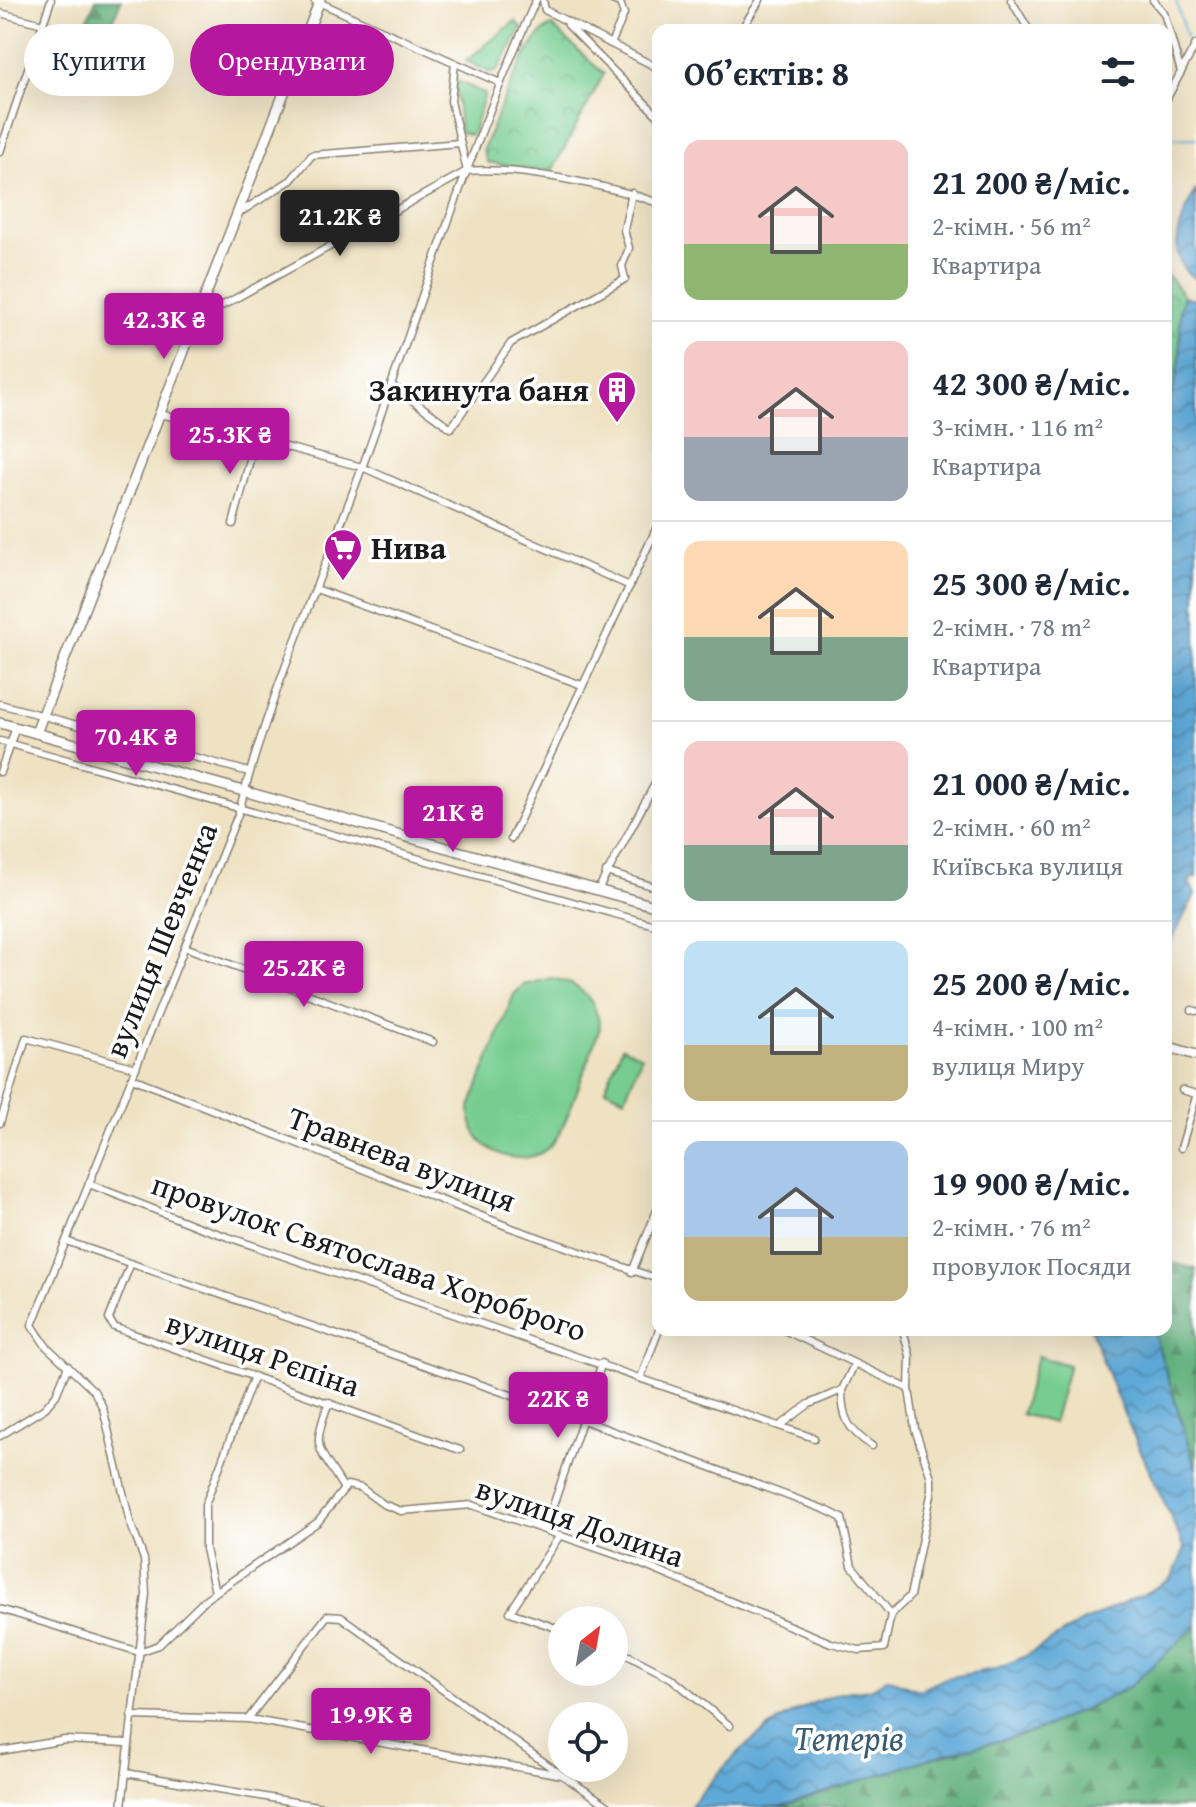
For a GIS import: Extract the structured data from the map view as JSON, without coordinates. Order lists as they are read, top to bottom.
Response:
{
  "streets": {
    "street": [
      "вулиця Шевченка",
      "Травнева вулиця",
      "провулок Святослава Хороброго",
      "вулиця Рєпіна",
      "вулиця Долина"
    ]
  },
  "crossings": [
    ["вулиця Шевченка", "Травнева вулиця"],
    ["вулиця Шевченка", "провулок Святослава Хороброго"]
  ],
  "water": ["Тетерів"],
  "places": {
    "building": ["Закинута баня"],
    "supermarket": ["Нива"]
  },
  "north": "top right",
  "page": {
    "chip": ["Купити", "Орендувати"],
    "heading": "Об’єктів: 8",
    "list": [
      {
        "name": "21 200 ₴/міс.",
        "note": "2-кімн. · 56 m² · Квартира"
      },
      {
        "name": "42 300 ₴/міс.",
        "note": "3-кімн. · 116 m² · Квартира"
      },
      {
        "name": "25 300 ₴/міс.",
        "note": "2-кімн. · 78 m² · Квартира"
      },
      {
        "name": "21 000 ₴/міс.",
        "note": "2-кімн. · 60 m² · Київська вулиця"
      },
      {
        "name": "25 200 ₴/міс.",
        "note": "4-кімн. · 100 m² · вулиця Миру"
      },
      {
        "name": "19 900 ₴/міс.",
        "note": "2-кімн. · 76 m² · провулок Посяди"
      }
    ],
    "price": [
      "21.2K ₴",
      "42.3K ₴",
      "25.3K ₴",
      "70.4K ₴",
      "21K ₴",
      "25.2K ₴",
      "22K ₴",
      "19.9K ₴"
    ]
  }
}
